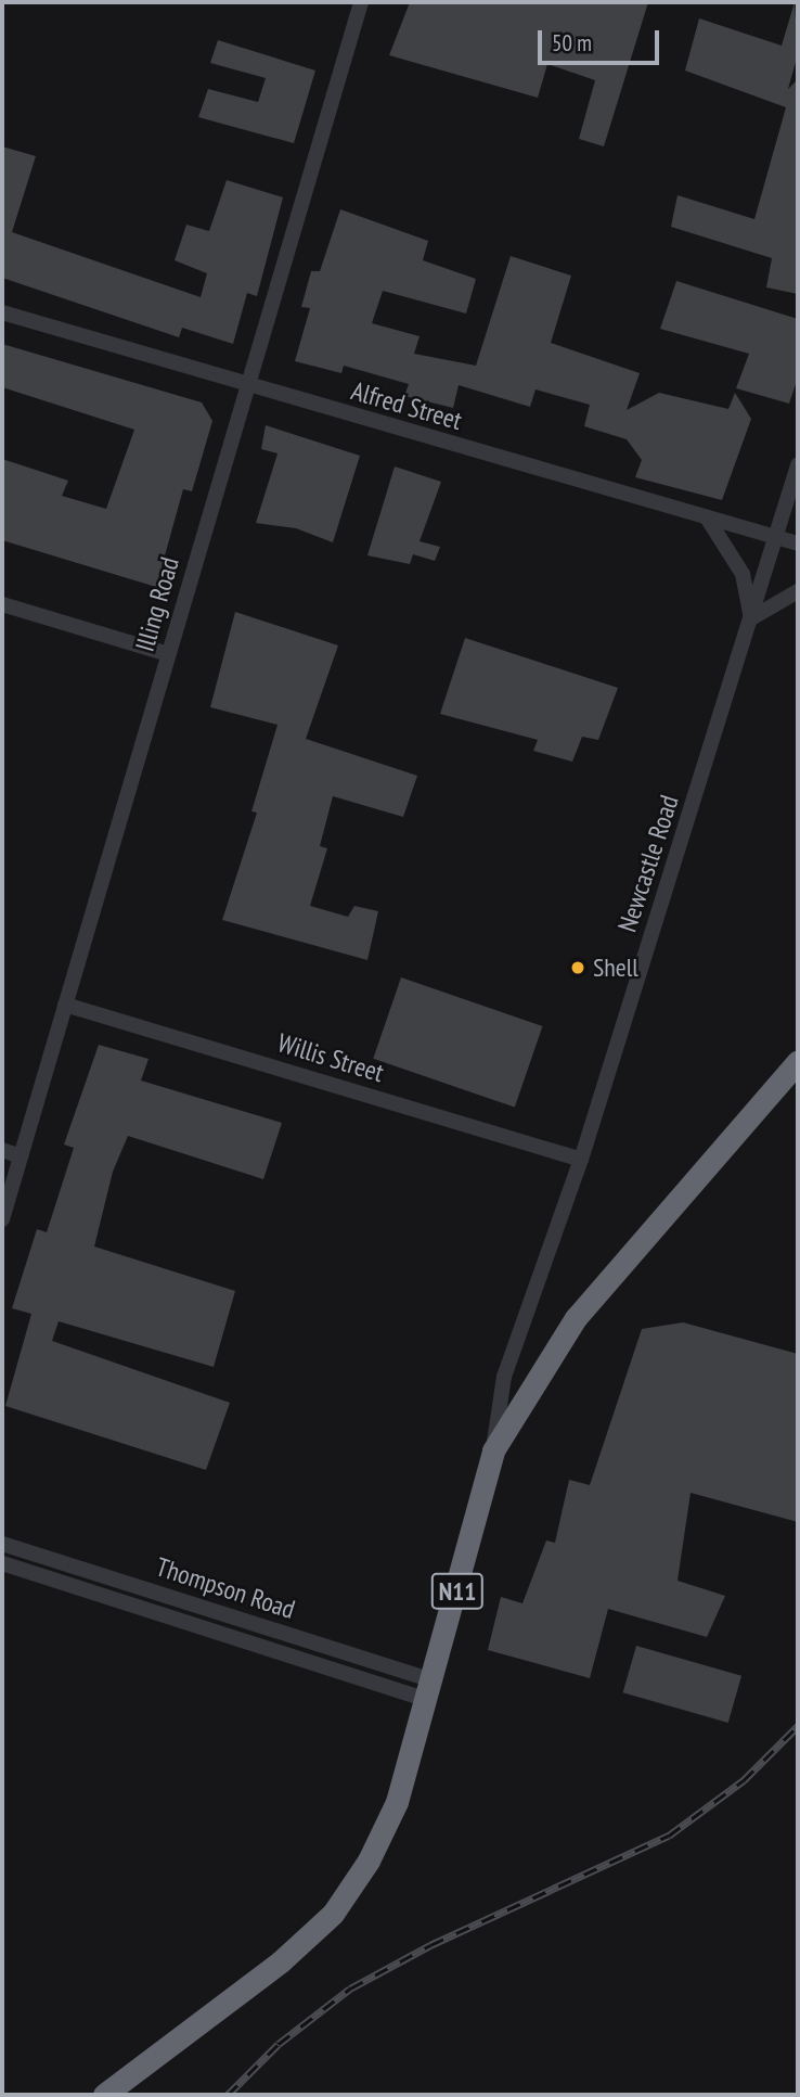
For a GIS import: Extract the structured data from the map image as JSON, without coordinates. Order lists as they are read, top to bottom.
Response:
{
  "streets": {
    "highway": ["N11"],
    "street": [
      "Alfred Street",
      "Illing Road",
      "Newcastle Road",
      "Willis Street",
      "Thompson Road"
    ]
  },
  "crossings": [
    ["Alfred Street", "Illing Road"],
    ["Alfred Street", "Newcastle Road"],
    ["Illing Road", "Willis Street"],
    ["Newcastle Road", "Willis Street"],
    ["Newcastle Road", "N11"],
    ["Thompson Road", "N11"]
  ],
  "places": ["Shell"],
  "scale_bar": "50 m"
}
